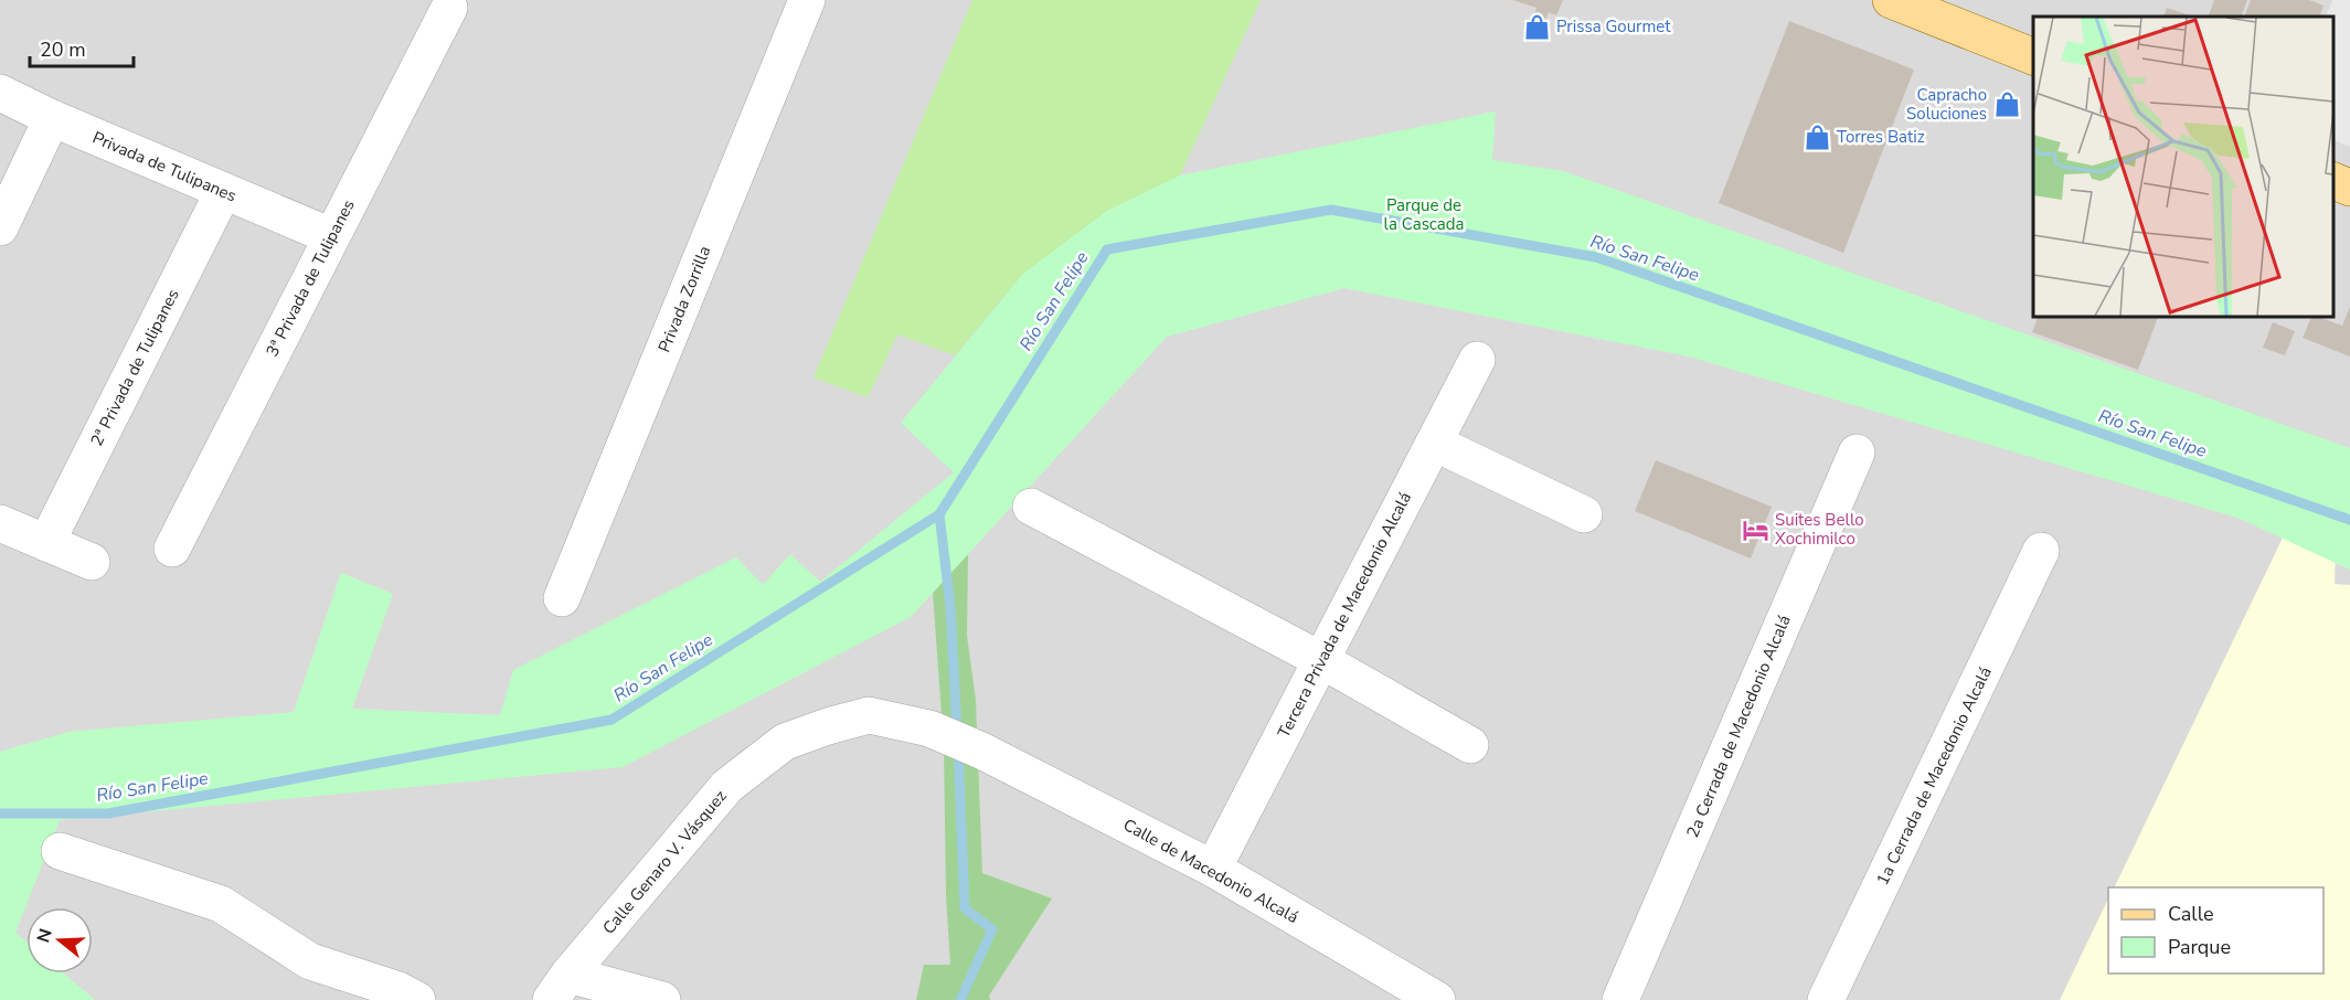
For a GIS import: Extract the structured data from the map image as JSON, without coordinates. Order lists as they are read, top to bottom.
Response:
{
  "streets": {
    "street": [
      "Privada de Tulipanes",
      "3ª Privada de Tulipanes",
      "Privada Zorrilla",
      "2ª Privada de Tulipanes",
      "Tercera Privada de Macedonio Alcalá",
      "2a Cerrada de Macedonio Alcalá",
      "1a Cerrada de Macedonio Alcalá",
      "Calle Genaro V. Vásquez",
      "Calle de Macedonio Alcalá"
    ]
  },
  "crossings": [
    ["Privada de Tulipanes", "3ª Privada de Tulipanes"],
    ["Privada de Tulipanes", "2ª Privada de Tulipanes"],
    ["Tercera Privada de Macedonio Alcalá", "Calle de Macedonio Alcalá"],
    ["Calle Genaro V. Vásquez", "Calle de Macedonio Alcalá"]
  ],
  "water": ["Río San Felipe"],
  "parks": ["Parque de la Cascada"],
  "places": {
    "shop": ["Prissa Gourmet", "Capracho Soluciones", "Torres Batiz"],
    "hotel": ["Suites Bello Xochimilco"]
  },
  "legend": ["Calle", "Parque"],
  "scale_bar": "20 m",
  "north": "left"
}
